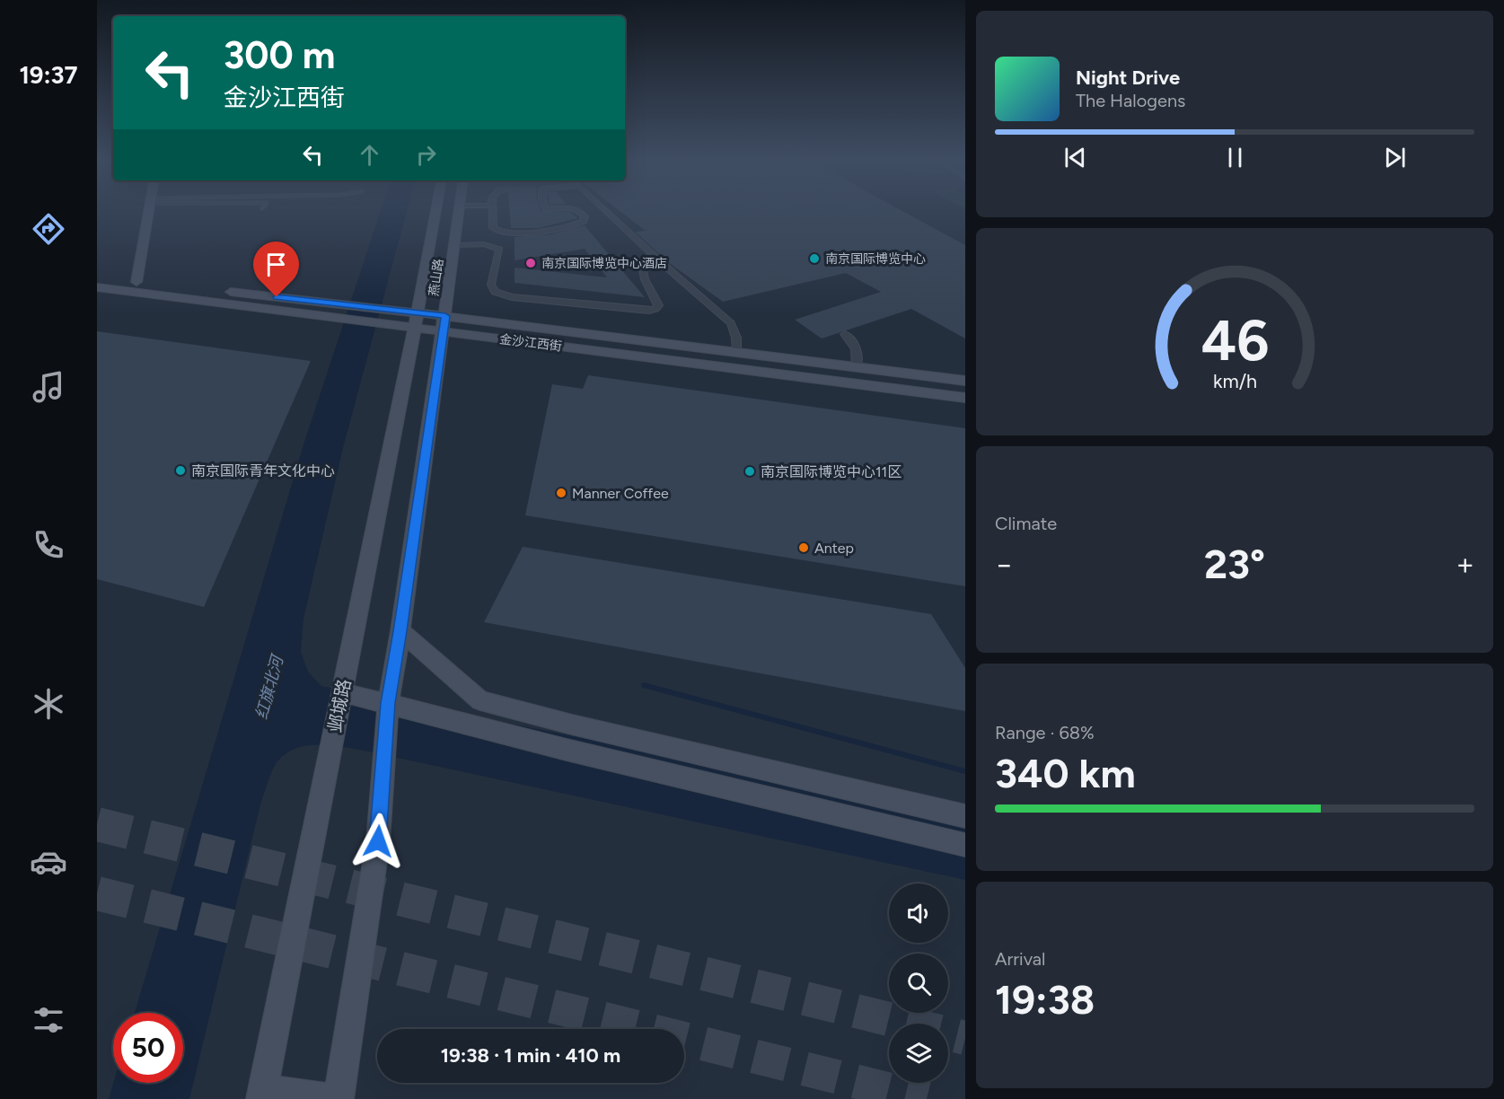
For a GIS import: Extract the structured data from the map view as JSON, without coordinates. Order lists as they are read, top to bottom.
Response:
{
  "streets": {
    "street": ["燕山路", "金沙江西街", "邺城路"]
  },
  "crossings": [
    ["燕山路", "金沙江西街"],
    ["燕山路", "邺城路"],
    ["金沙江西街", "邺城路"]
  ],
  "water": ["红旗北河"],
  "places": [
    "南京国际博览中心",
    "南京国际博览中心酒店",
    "南京国际青年文化中心",
    "南京国际博览中心11区",
    "Manner Coffee",
    "Antep"
  ],
  "page": {
    "tabs": "19:37",
    "turn": ["300 m", "金沙江西街"],
    "song": ["Night Drive", "The Halogens"],
    "tile": [
      "Climate",
      ["Range · 68%", "340 km"],
      ["Arrival", "19:38"]
    ],
    "heat": ["−", "23°", "+"],
    "limit": "50",
    "trip": "19:38 · 1 min · 410 m",
    "gauge": ["46", "km/h"]
  }
}
